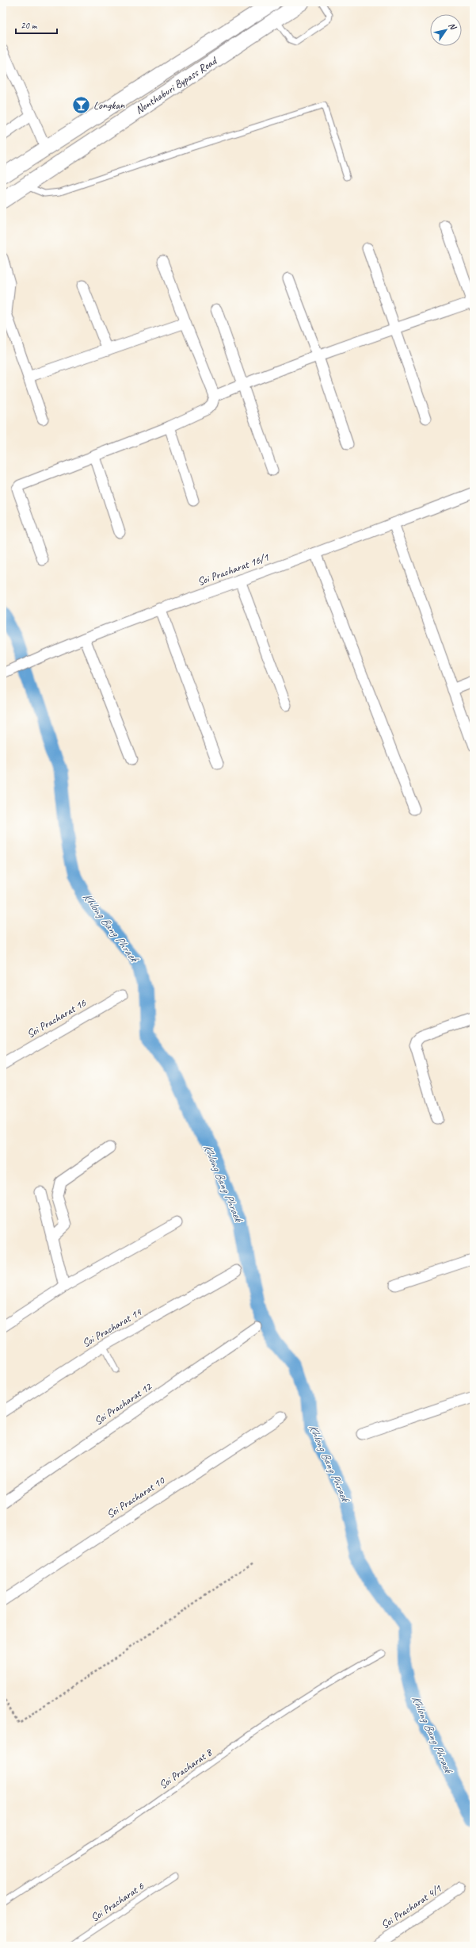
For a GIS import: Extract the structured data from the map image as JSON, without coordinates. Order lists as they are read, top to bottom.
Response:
{
  "streets": {
    "main road": ["Nonthaburi Bypass Road"],
    "street": [
      "Soi Pracharat 16/1",
      "Soi Pracharat 16",
      "Soi Pracharat 14",
      "Soi Pracharat 12",
      "Soi Pracharat 10",
      "Soi Pracharat 4/1"
    ],
    "lane": ["Soi Pracharat 8", "Soi Pracharat 6"]
  },
  "water": ["Khlong Bang Phraek"],
  "places": {
    "bar": ["Longkan"]
  },
  "scale_bar": "20 m",
  "north": "top right"
}
